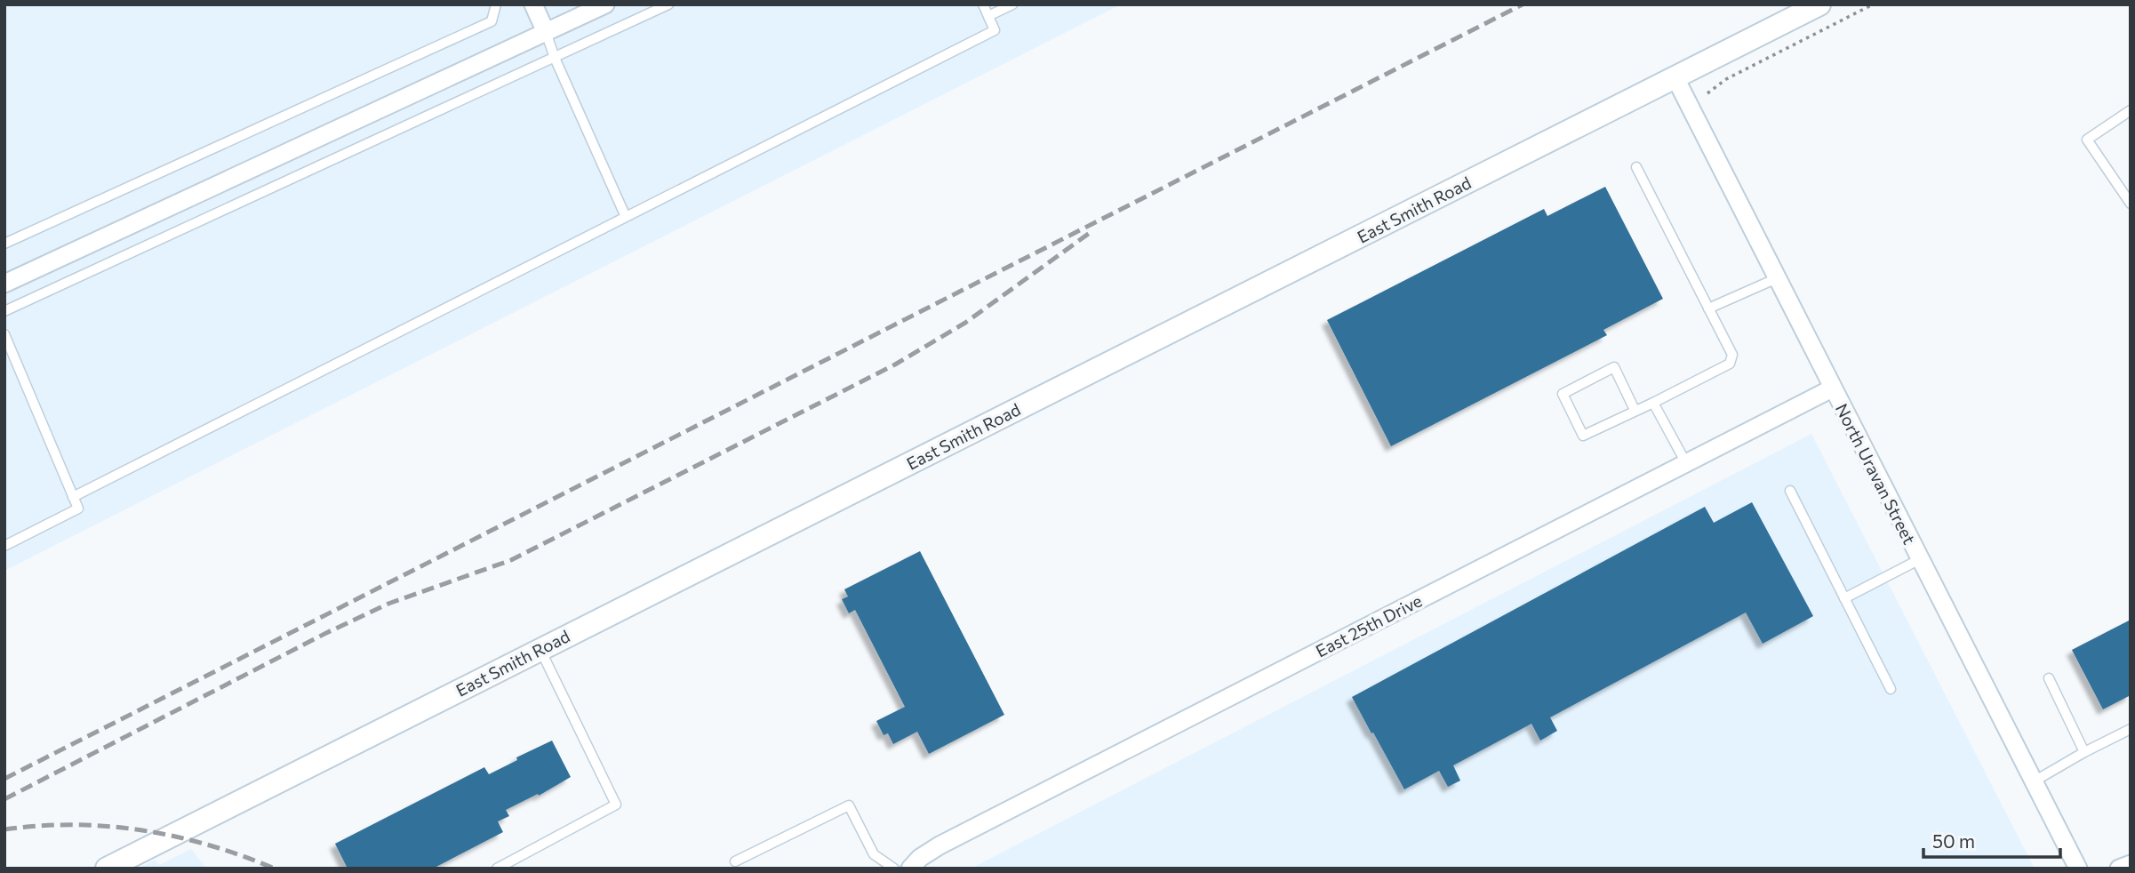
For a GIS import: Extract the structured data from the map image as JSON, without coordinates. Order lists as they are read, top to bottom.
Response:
{
  "streets": {
    "street": ["East Smith Road", "North Uravan Street", "East 25th Drive"]
  },
  "crossings": [
    ["East Smith Road", "North Uravan Street"],
    ["North Uravan Street", "East 25th Drive"]
  ],
  "scale_bar": "50 m"
}
